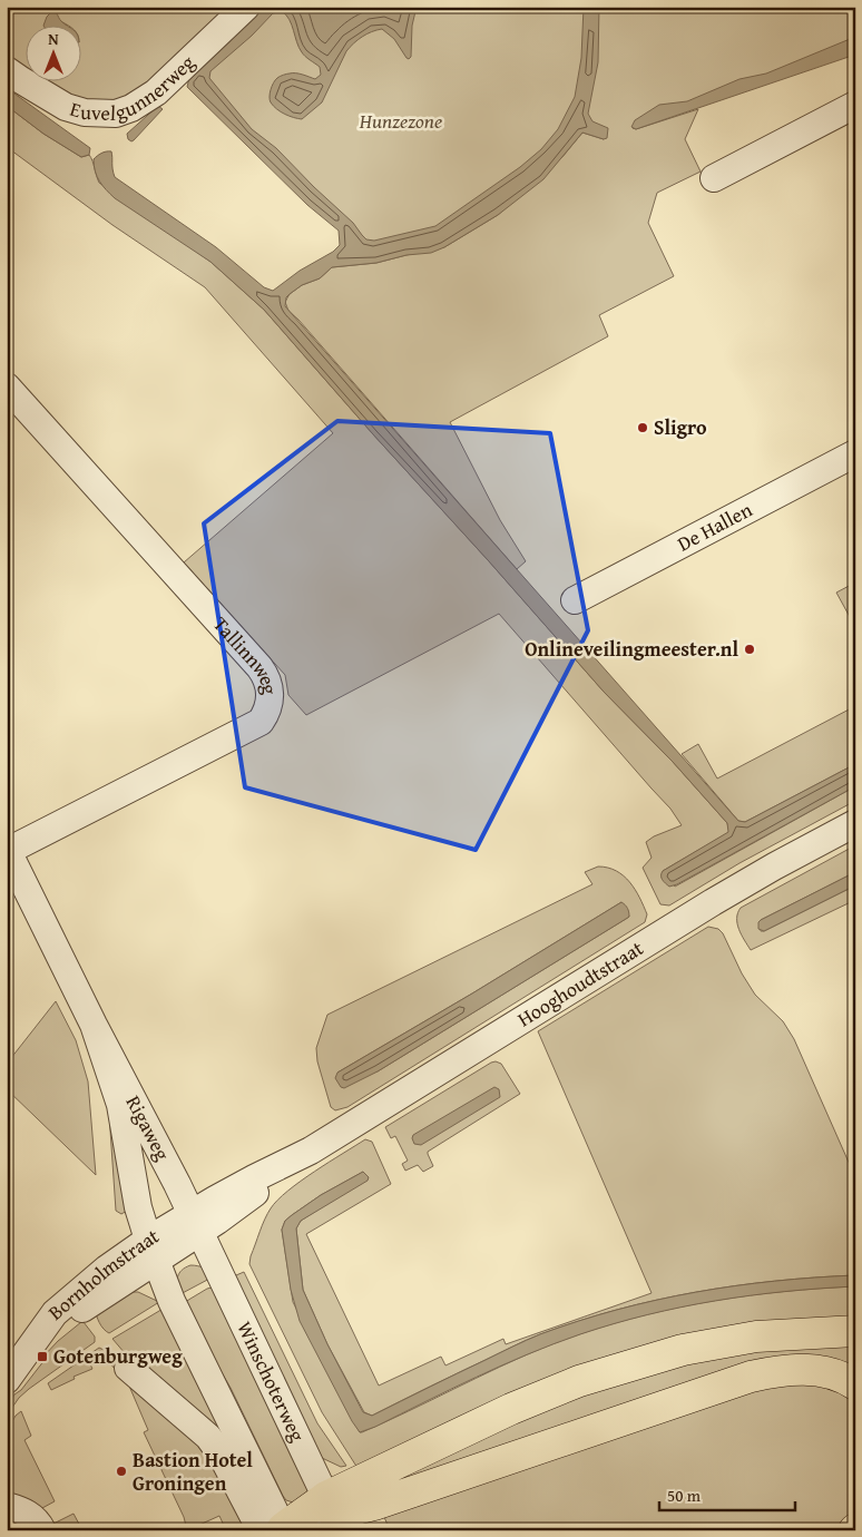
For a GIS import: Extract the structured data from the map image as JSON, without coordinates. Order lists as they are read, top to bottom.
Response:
{
  "streets": {
    "street": [
      "Euvelgunnerweg",
      "De Hallen",
      "Tallinnweg",
      "Hooghoudtstraat",
      "Rigaweg",
      "Bornholmstraat",
      "Winschoterweg"
    ]
  },
  "crossings": [
    ["Tallinnweg", "Rigaweg"],
    ["Hooghoudtstraat", "Rigaweg"],
    ["Hooghoudtstraat", "Bornholmstraat"],
    ["Hooghoudtstraat", "Winschoterweg"],
    ["Rigaweg", "Bornholmstraat"],
    ["Rigaweg", "Winschoterweg"],
    ["Bornholmstraat", "Winschoterweg"]
  ],
  "parks": ["Hunzezone"],
  "places": {
    "other": ["Sligro", "Onlineveilingmeester.nl", "Bastion Hotel Groningen"],
    "transit": ["Gotenburgweg"]
  },
  "scale_bar": "50 m",
  "north": "top"
}
